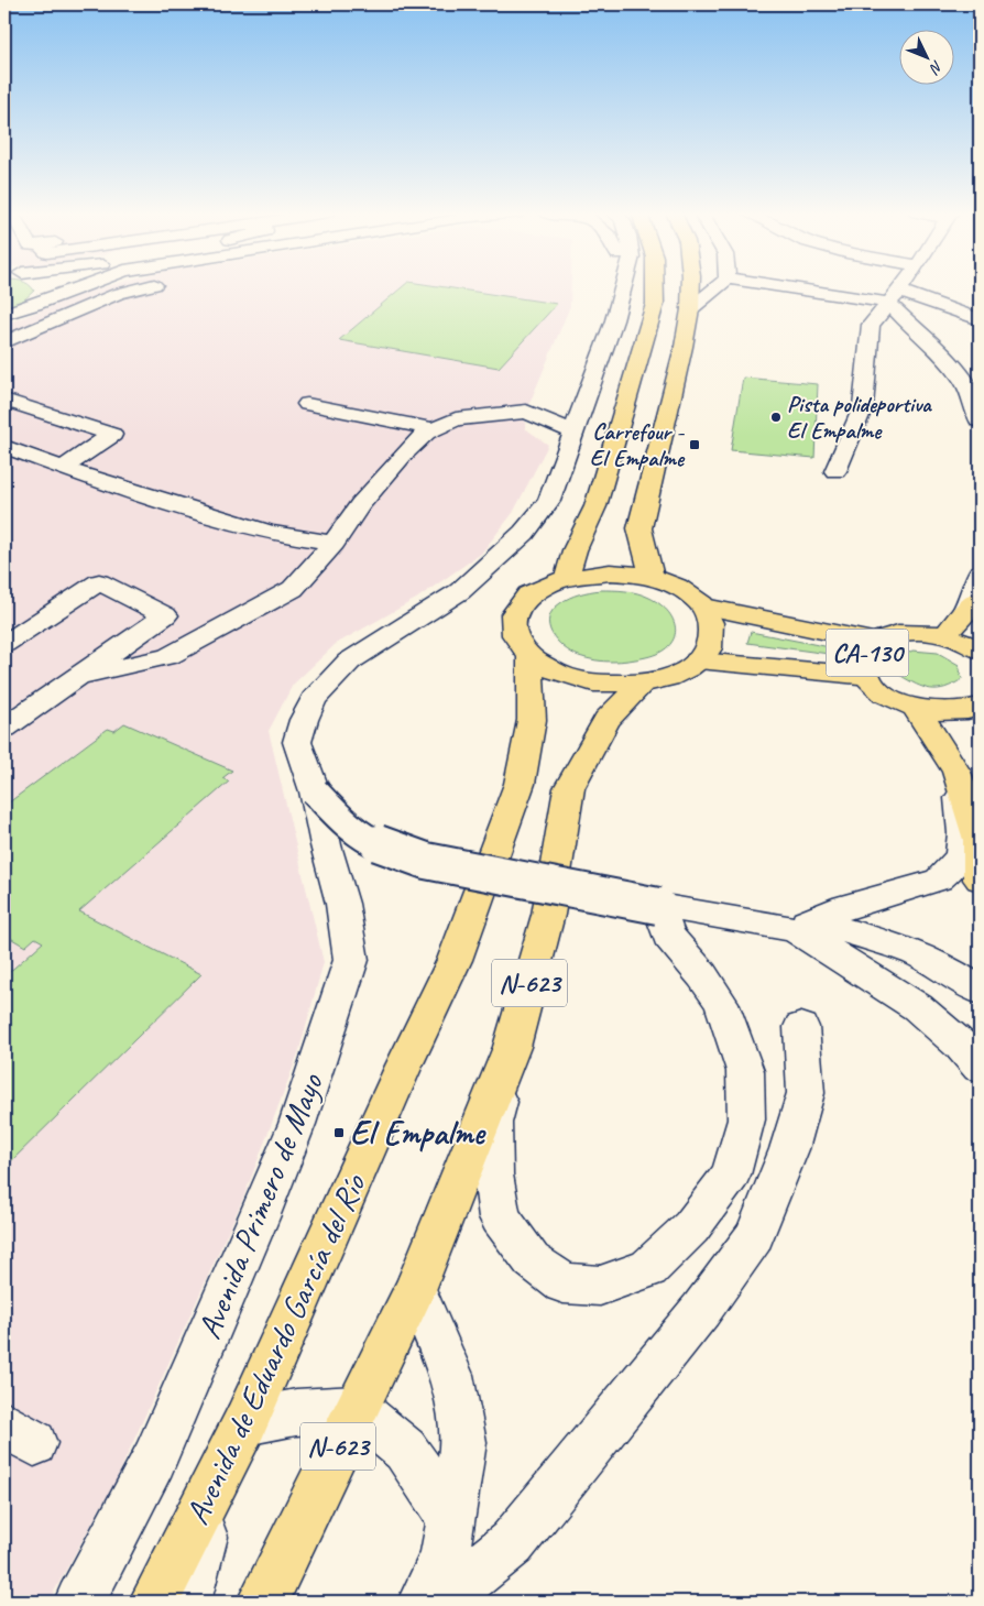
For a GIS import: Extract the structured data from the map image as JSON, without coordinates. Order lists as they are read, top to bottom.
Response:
{
  "streets": {
    "main road": ["CA-130", "N-623", "Avenida de Eduardo García del Río"],
    "street": ["Avenida Primero de Mayo"]
  },
  "crossings": [
    ["N-623", "Avenida de Eduardo García del Río"]
  ],
  "places": {
    "other": ["Pista polideportiva El Empalme"],
    "transit": ["Carrefour - El Empalme", "El Empalme"]
  },
  "north": "bottom right"
}
